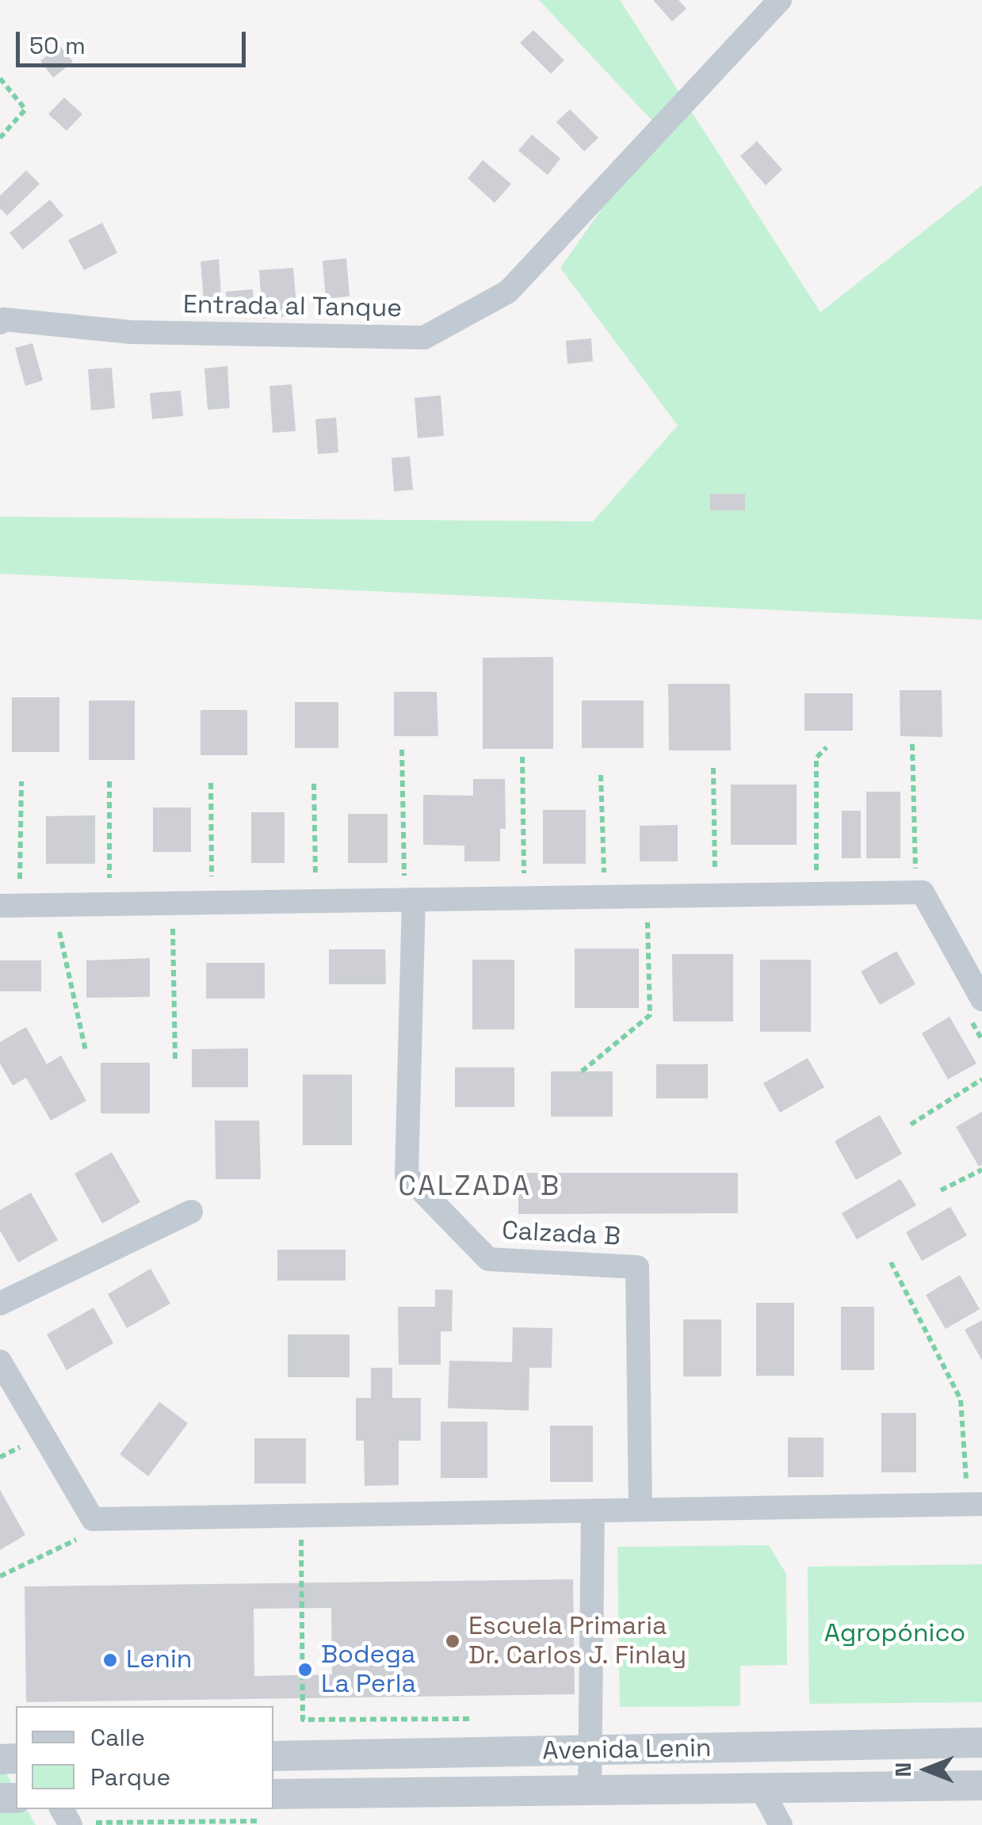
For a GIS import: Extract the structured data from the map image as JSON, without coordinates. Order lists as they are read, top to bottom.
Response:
{
  "streets": {
    "street": ["Entrada al Tanque", "Calzada B", "Avenida Lenin"]
  },
  "districts": ["CALZADA B"],
  "parks": ["Agropónico"],
  "places": ["Escuela Primaria Dr. Carlos J. Finlay", "Lenin", "Bodega La Perla"],
  "legend": ["Calle", "Parque"],
  "scale_bar": "50 m",
  "north": "left"
}
